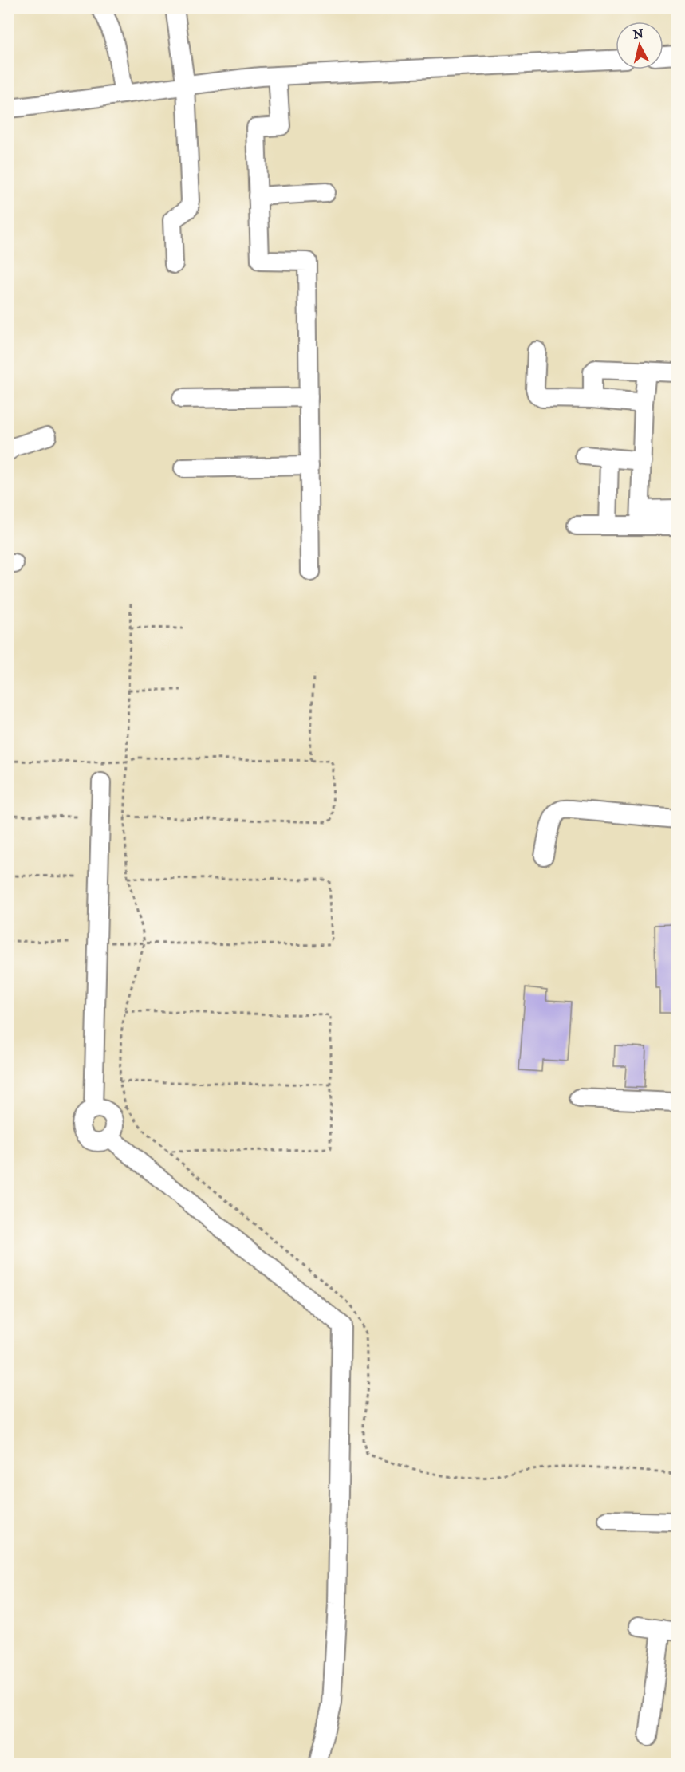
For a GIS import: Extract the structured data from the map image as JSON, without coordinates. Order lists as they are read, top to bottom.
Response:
{
  "north": "top"
}
